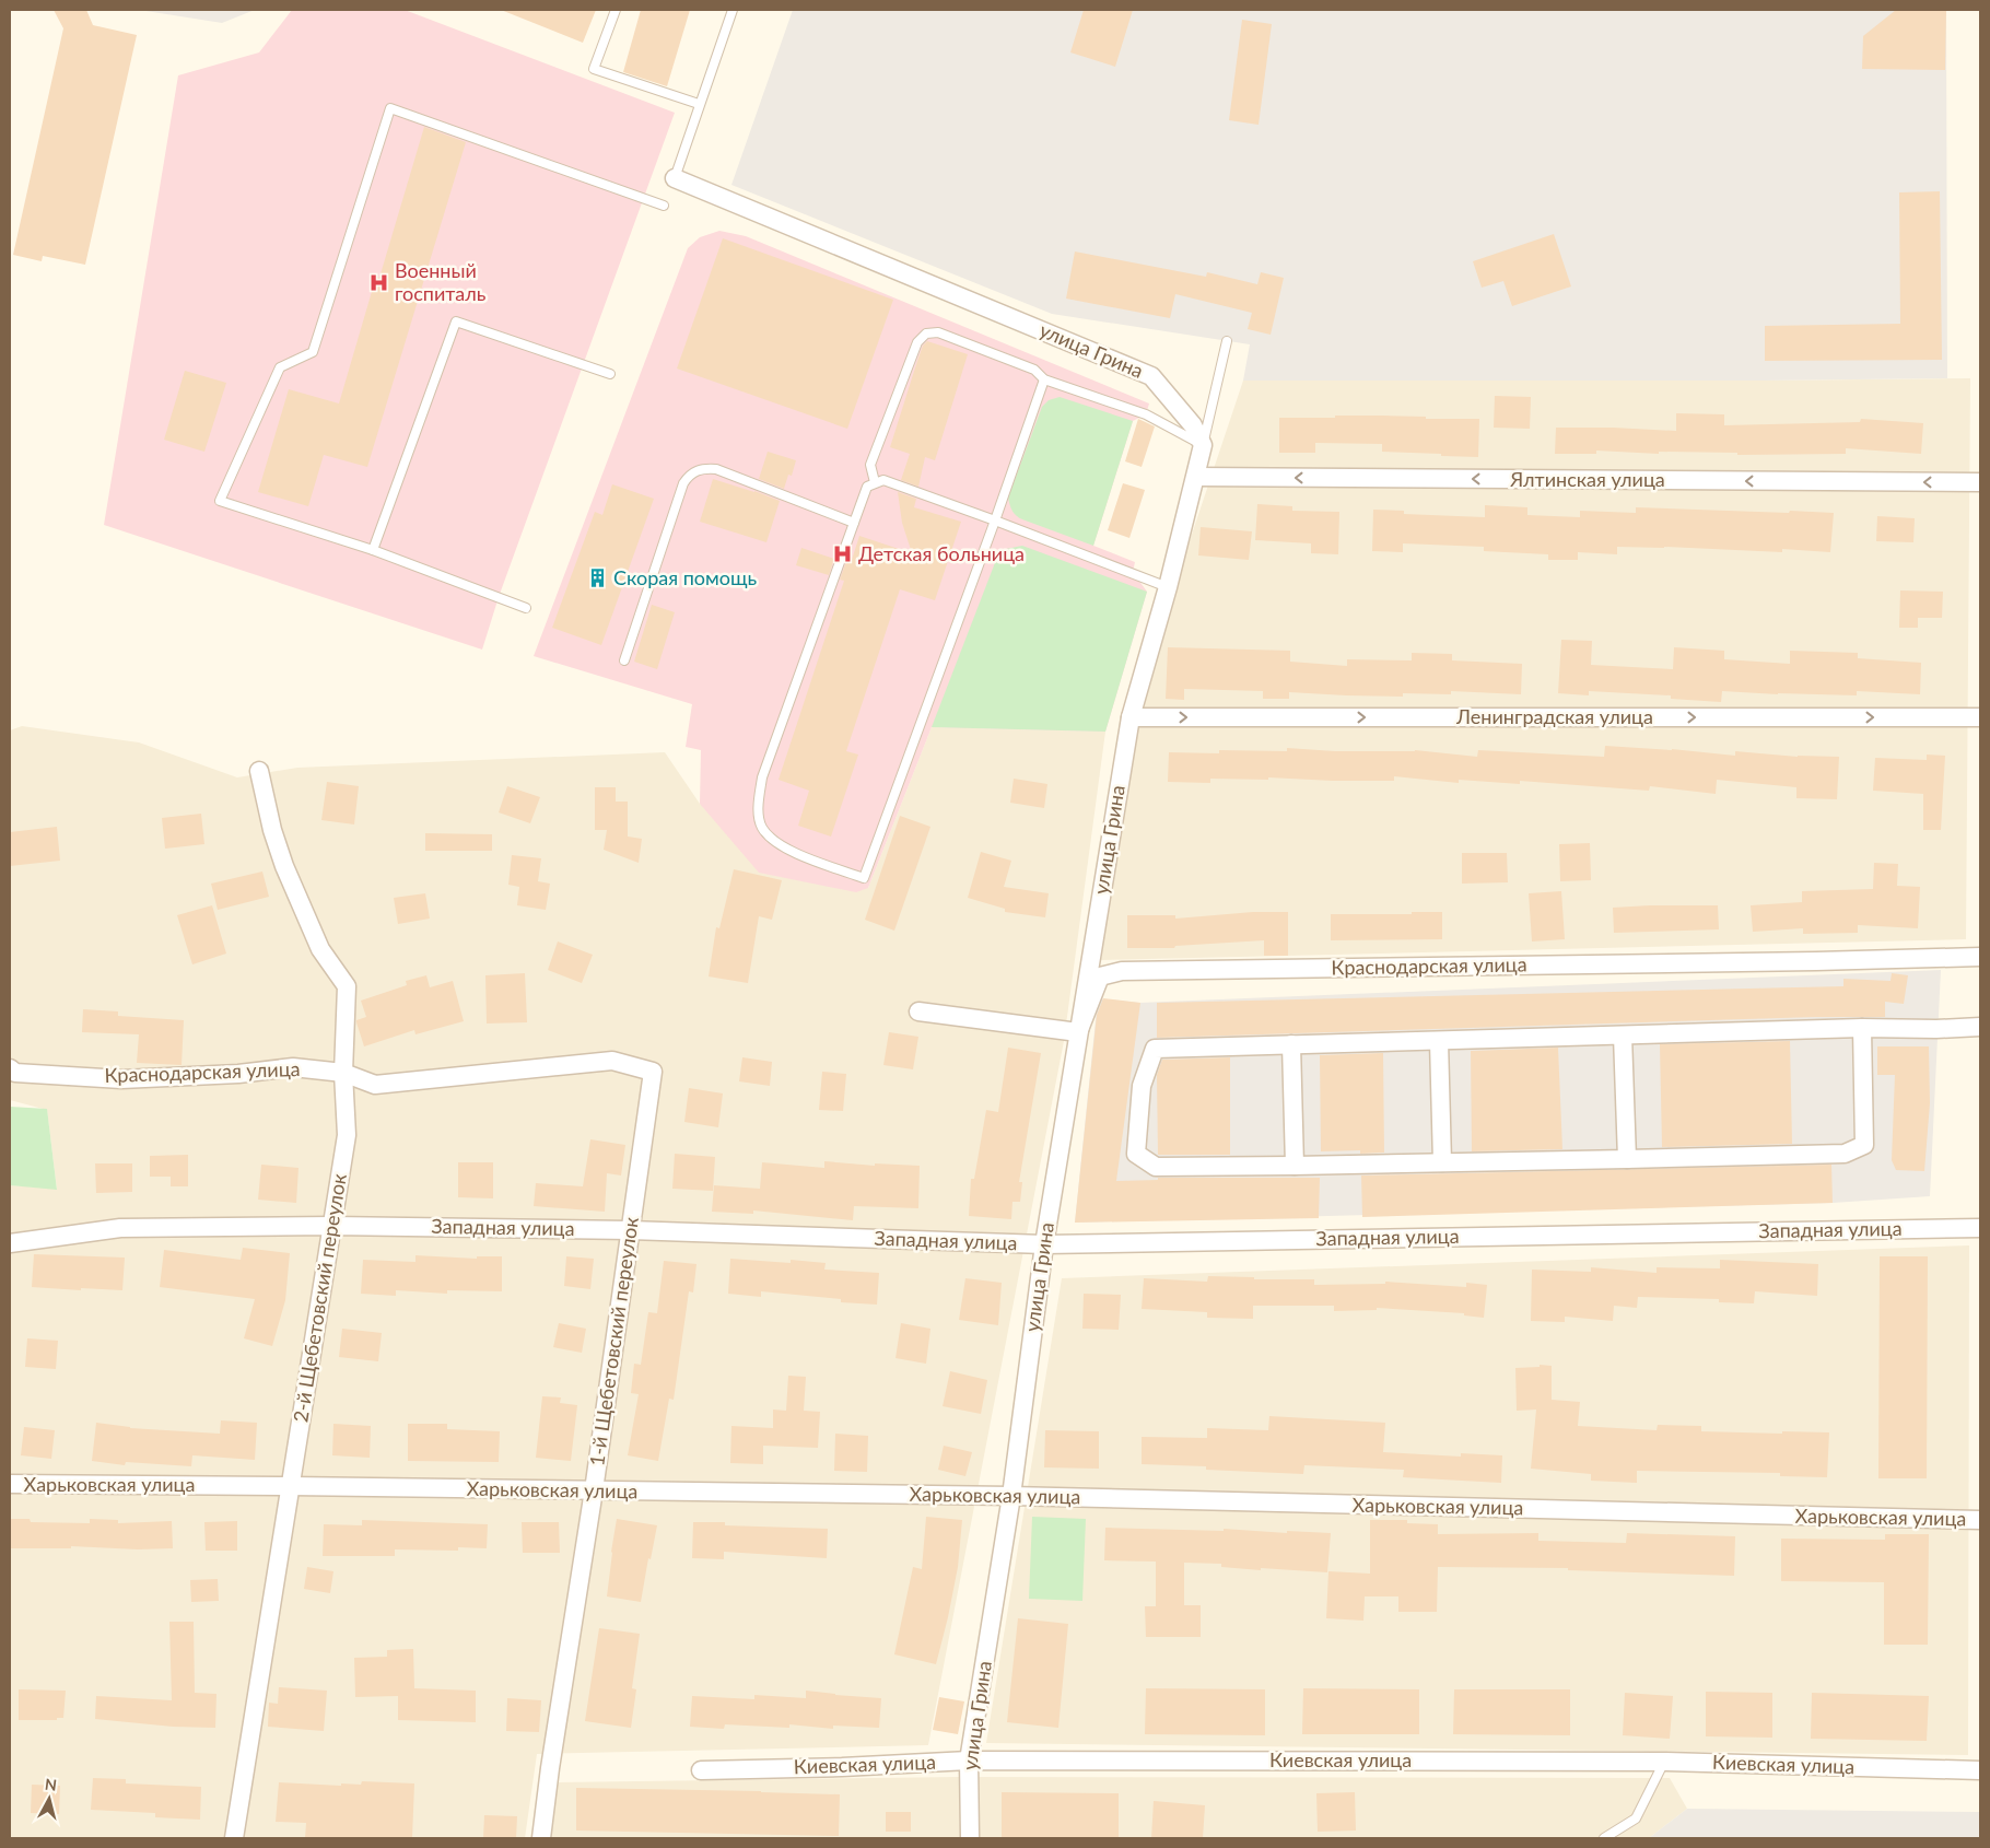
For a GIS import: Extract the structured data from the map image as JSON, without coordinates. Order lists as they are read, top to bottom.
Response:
{
  "streets": {
    "street": [
      "улица Грина",
      "Ялтинская улица",
      "Ленинградская улица",
      "Краснодарская улица",
      "Западная улица",
      "2-й Щебетовский переулок",
      "1-й Щебетовский переулок",
      "Харьковская улица",
      "Киевская улица"
    ]
  },
  "crossings": [
    ["улица Грина", "Ялтинская улица"],
    ["улица Грина", "Ленинградская улица"],
    ["улица Грина", "Краснодарская улица"],
    ["улица Грина", "Западная улица"],
    ["улица Грина", "Харьковская улица"],
    ["улица Грина", "Киевская улица"],
    ["Краснодарская улица", "2-й Щебетовский переулок"],
    ["Краснодарская улица", "1-й Щебетовский переулок"],
    ["Западная улица", "2-й Щебетовский переулок"],
    ["Западная улица", "1-й Щебетовский переулок"],
    ["2-й Щебетовский переулок", "Харьковская улица"],
    ["1-й Щебетовский переулок", "Харьковская улица"]
  ],
  "one_way": ["Ялтинская улица", "Ленинградская улица"],
  "places": {
    "hospital": ["Военный госпиталь", "Детская больница"],
    "building": ["Скорая помощь"]
  },
  "north": "top"
}
